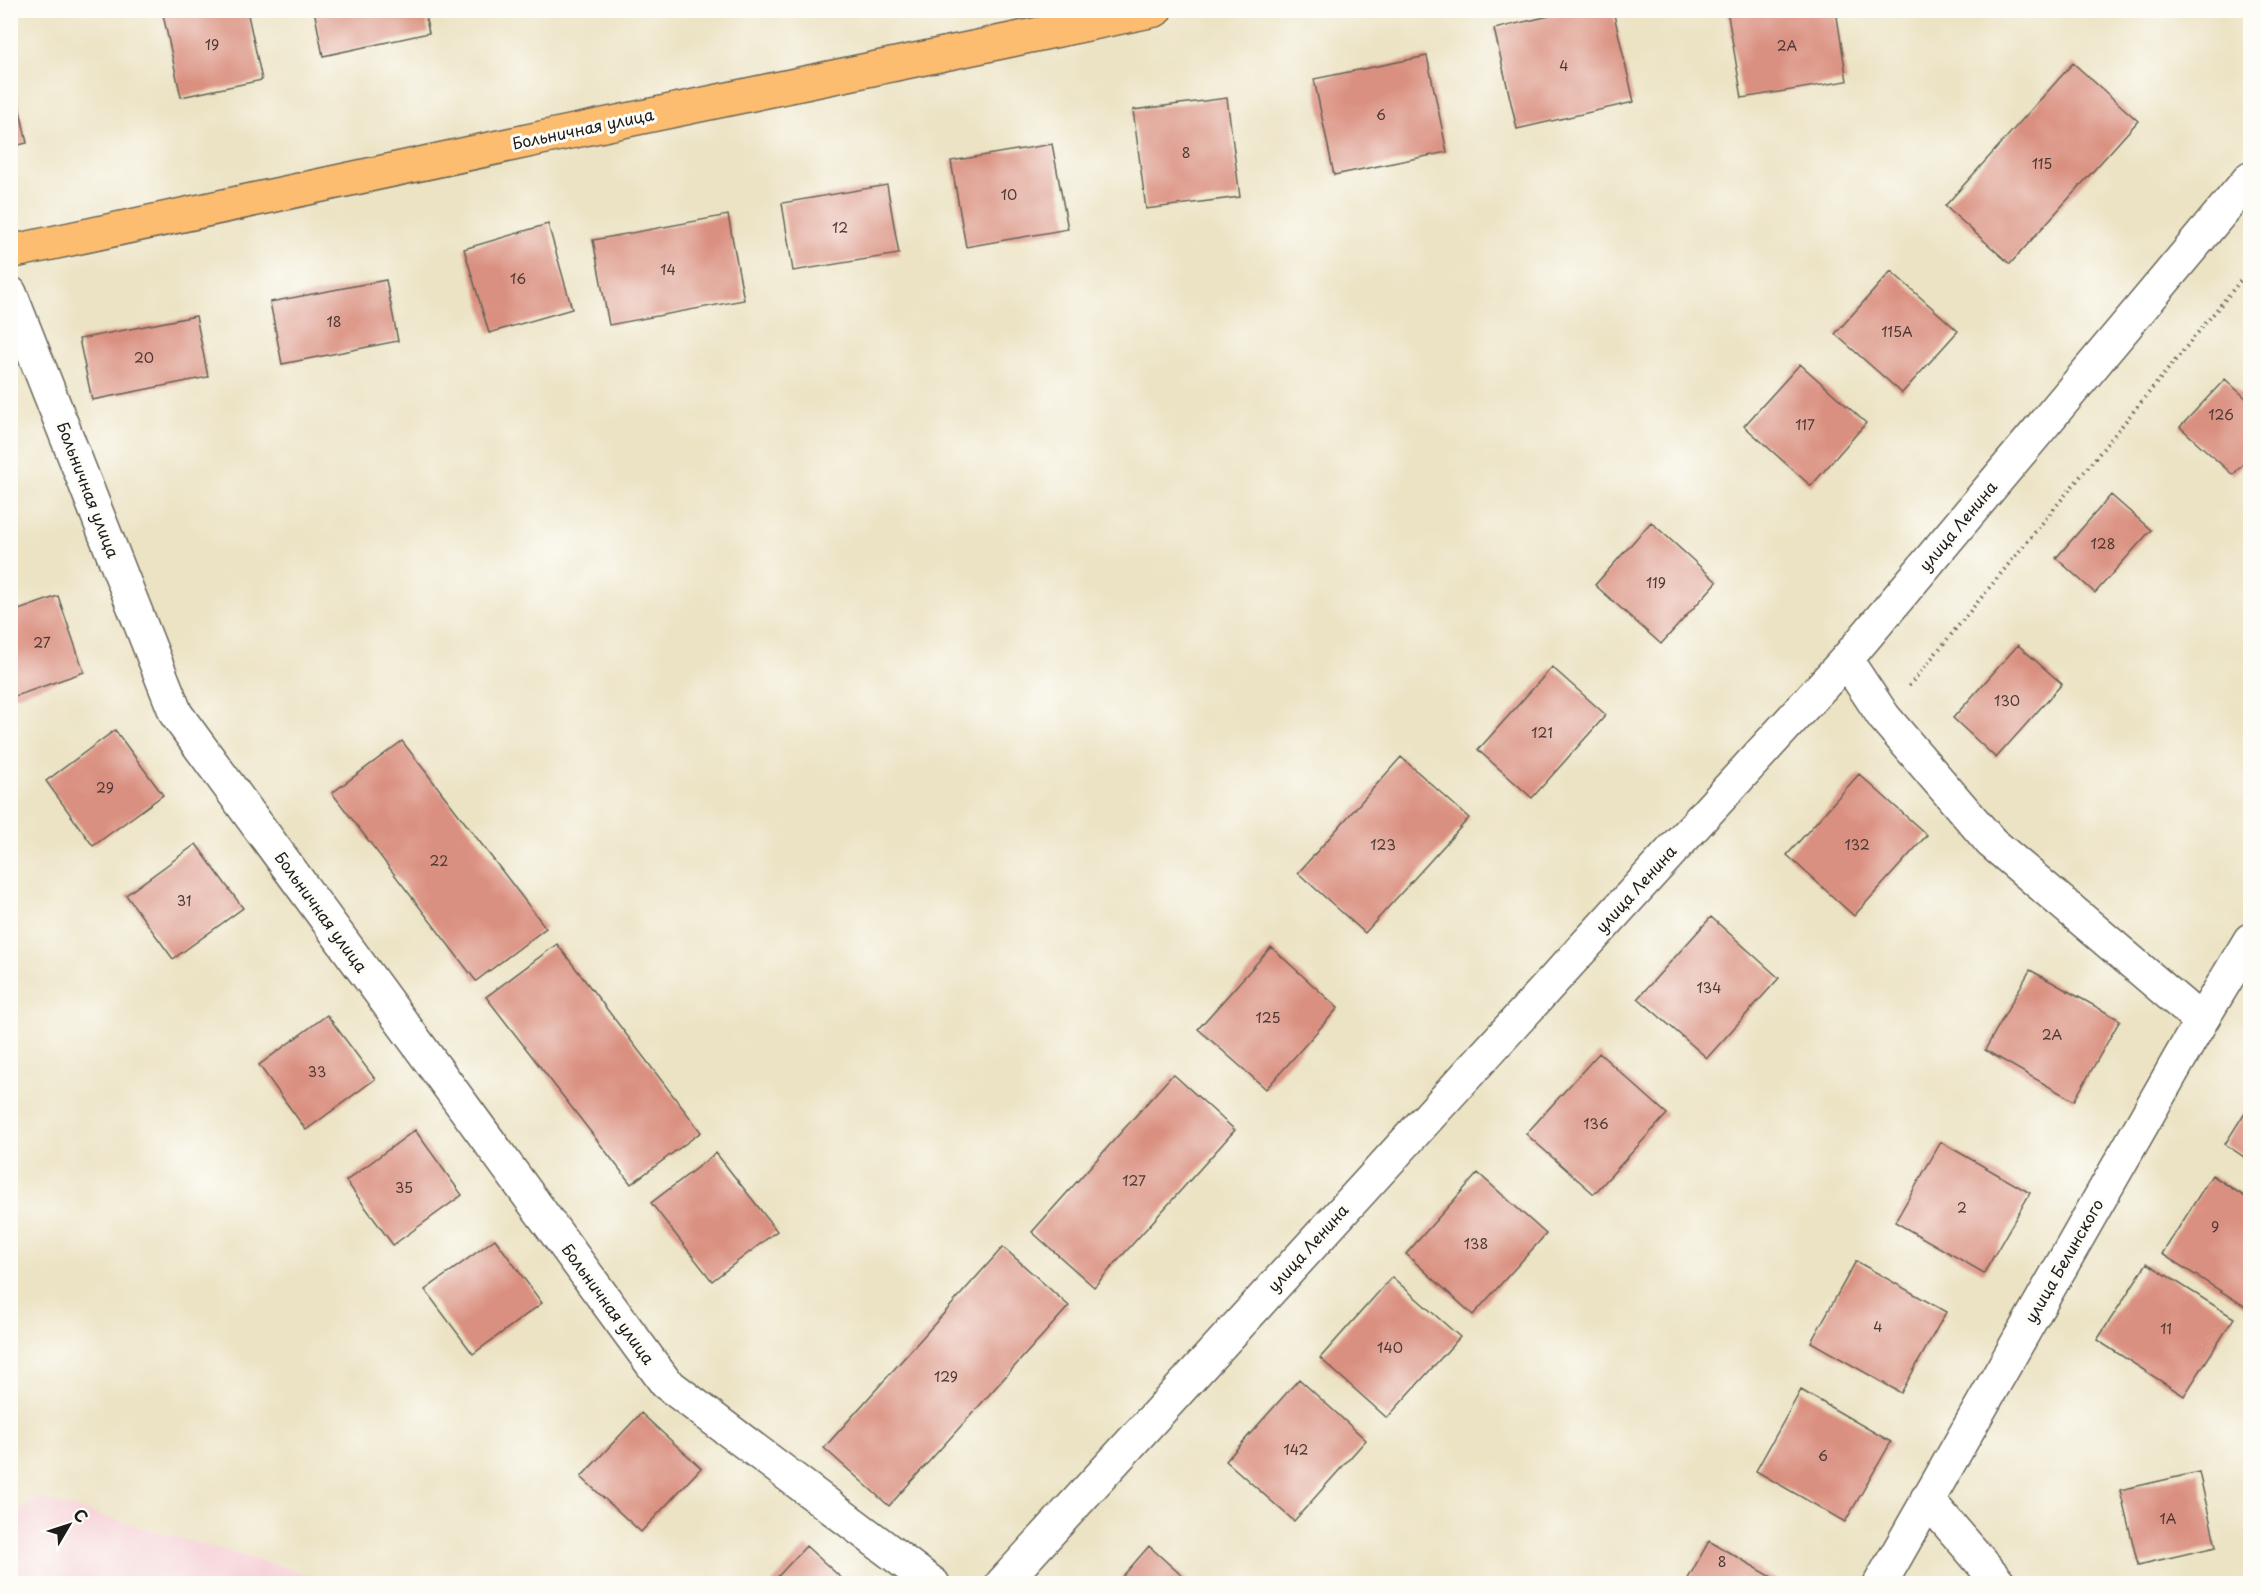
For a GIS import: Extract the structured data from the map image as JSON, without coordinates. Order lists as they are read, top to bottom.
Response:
{
  "streets": {
    "main road": ["Больничная улица"],
    "street": ["улица Ленина", "улица Белинского"]
  },
  "house_numbers": [
    "19",
    "2А",
    "4",
    "6",
    "8",
    "115",
    "10",
    "12",
    "14",
    "16",
    "18",
    "115А",
    "20",
    "126",
    "117",
    "128",
    "119",
    "27",
    "130",
    "121",
    "29",
    "123",
    "132",
    "22",
    "31",
    "134",
    "125",
    "2А",
    "33",
    "136",
    "127",
    "35",
    "2",
    "9",
    "138",
    "4",
    "11",
    "140",
    "129",
    "142",
    "6",
    "1А",
    "8"
  ],
  "north": "top right"
}
